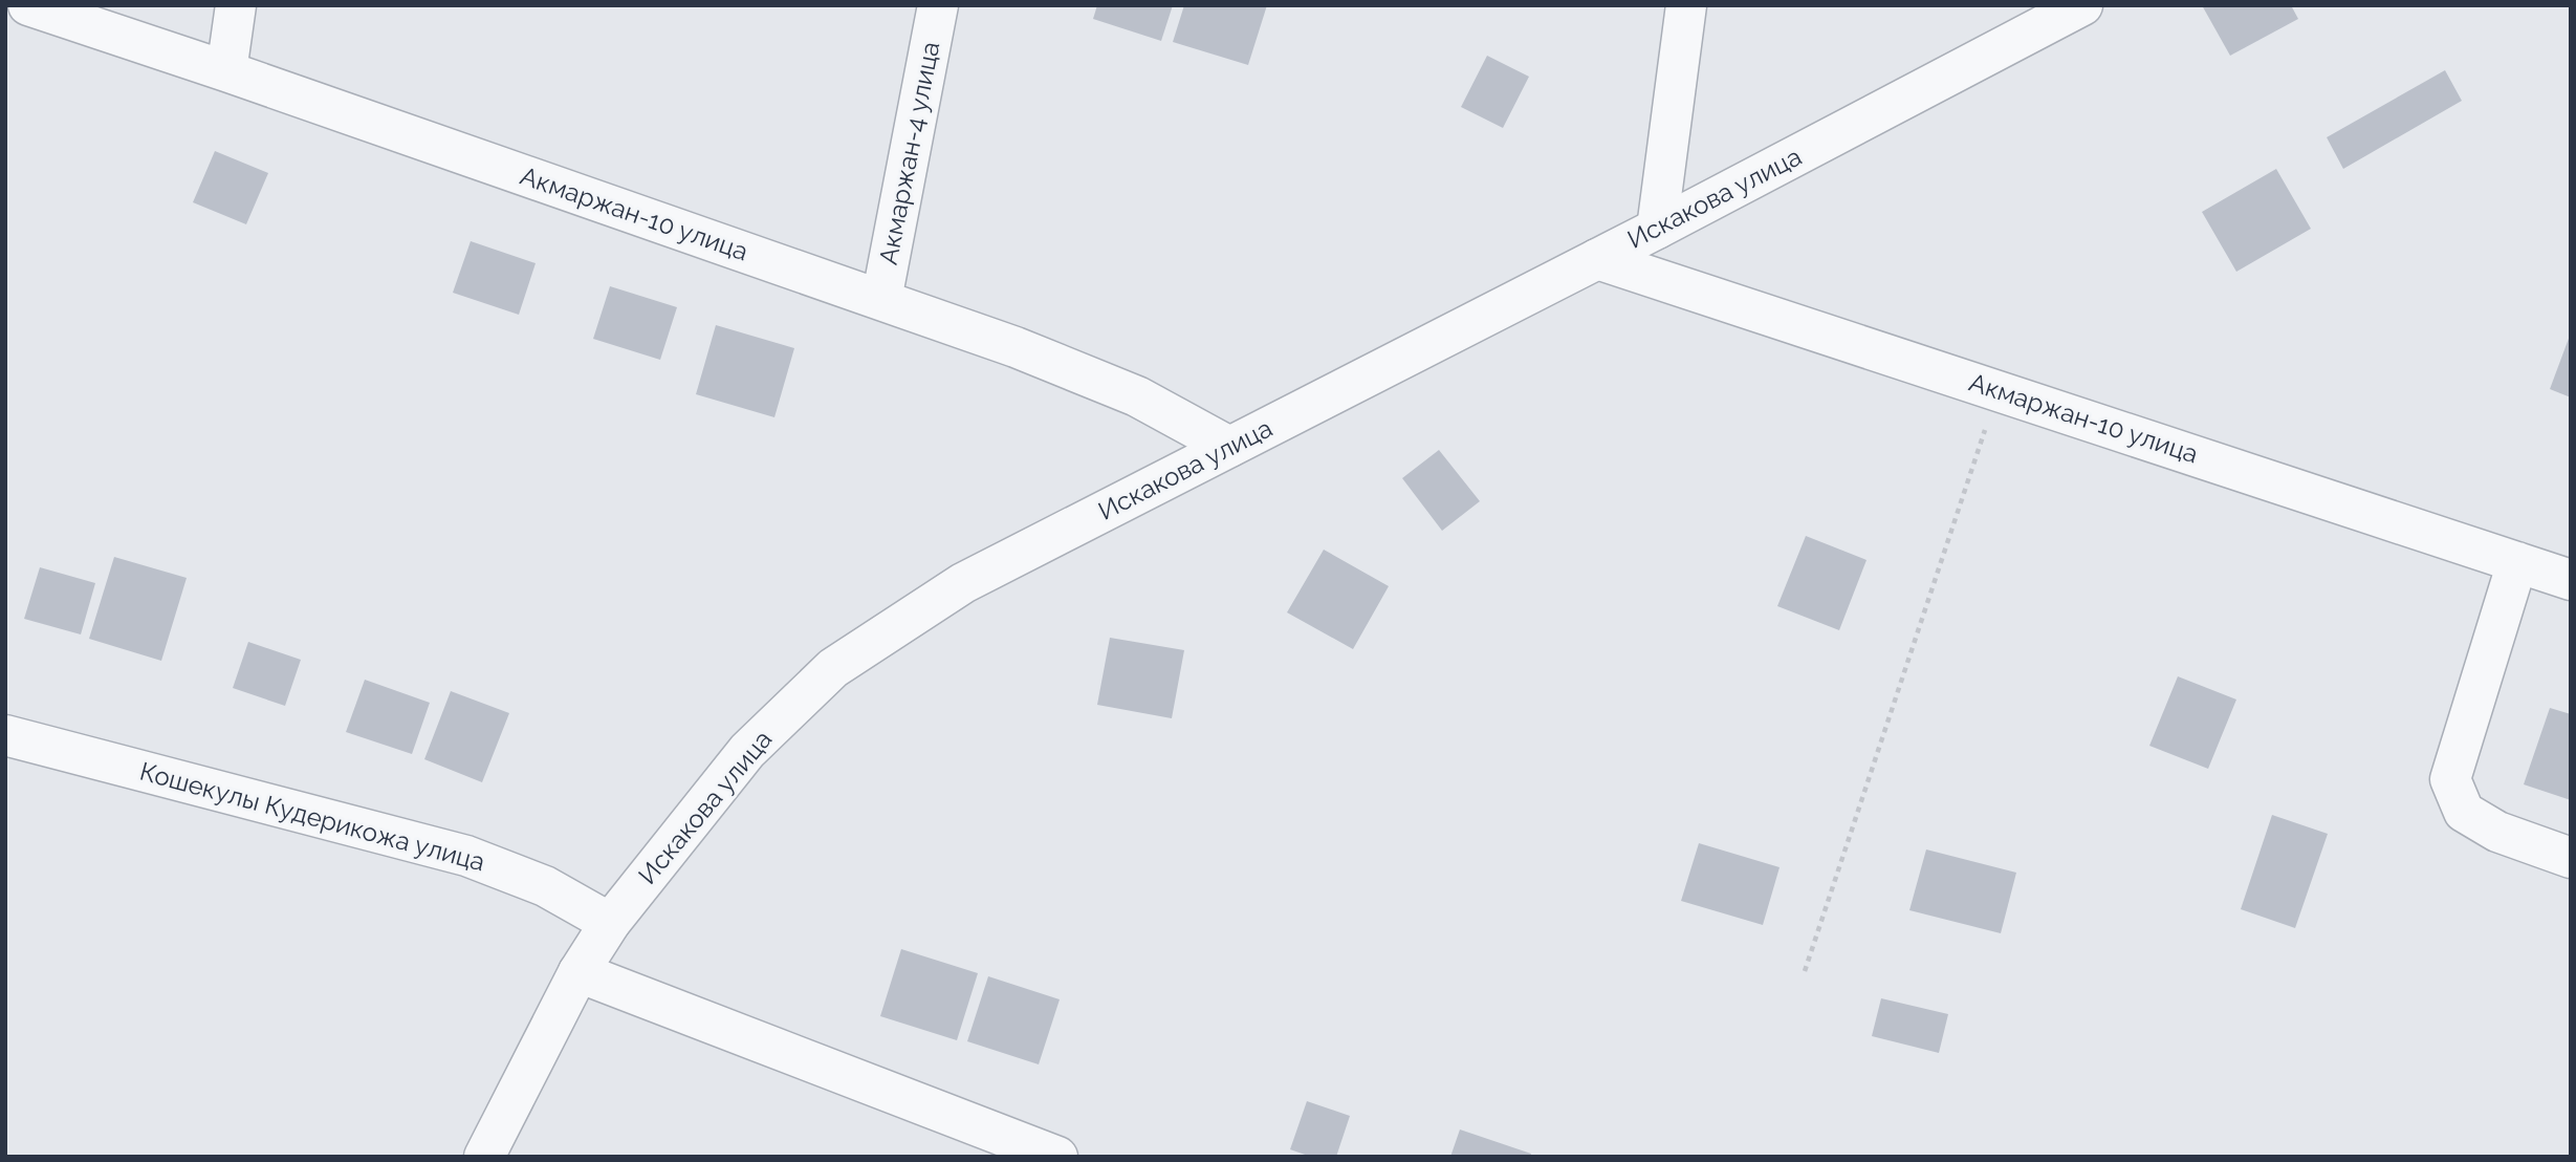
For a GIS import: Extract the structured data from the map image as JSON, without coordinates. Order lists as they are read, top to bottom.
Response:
{
  "streets": {
    "street": [
      "Акмаржан-4 улица",
      "Искакова улица",
      "Акмаржан-10 улица",
      "Кошекулы Кудерикожа улица"
    ]
  },
  "crossings": [
    ["Акмаржан-4 улица", "Акмаржан-10 улица"],
    ["Искакова улица", "Акмаржан-10 улица"],
    ["Искакова улица", "Кошекулы Кудерикожа улица"]
  ]
}
